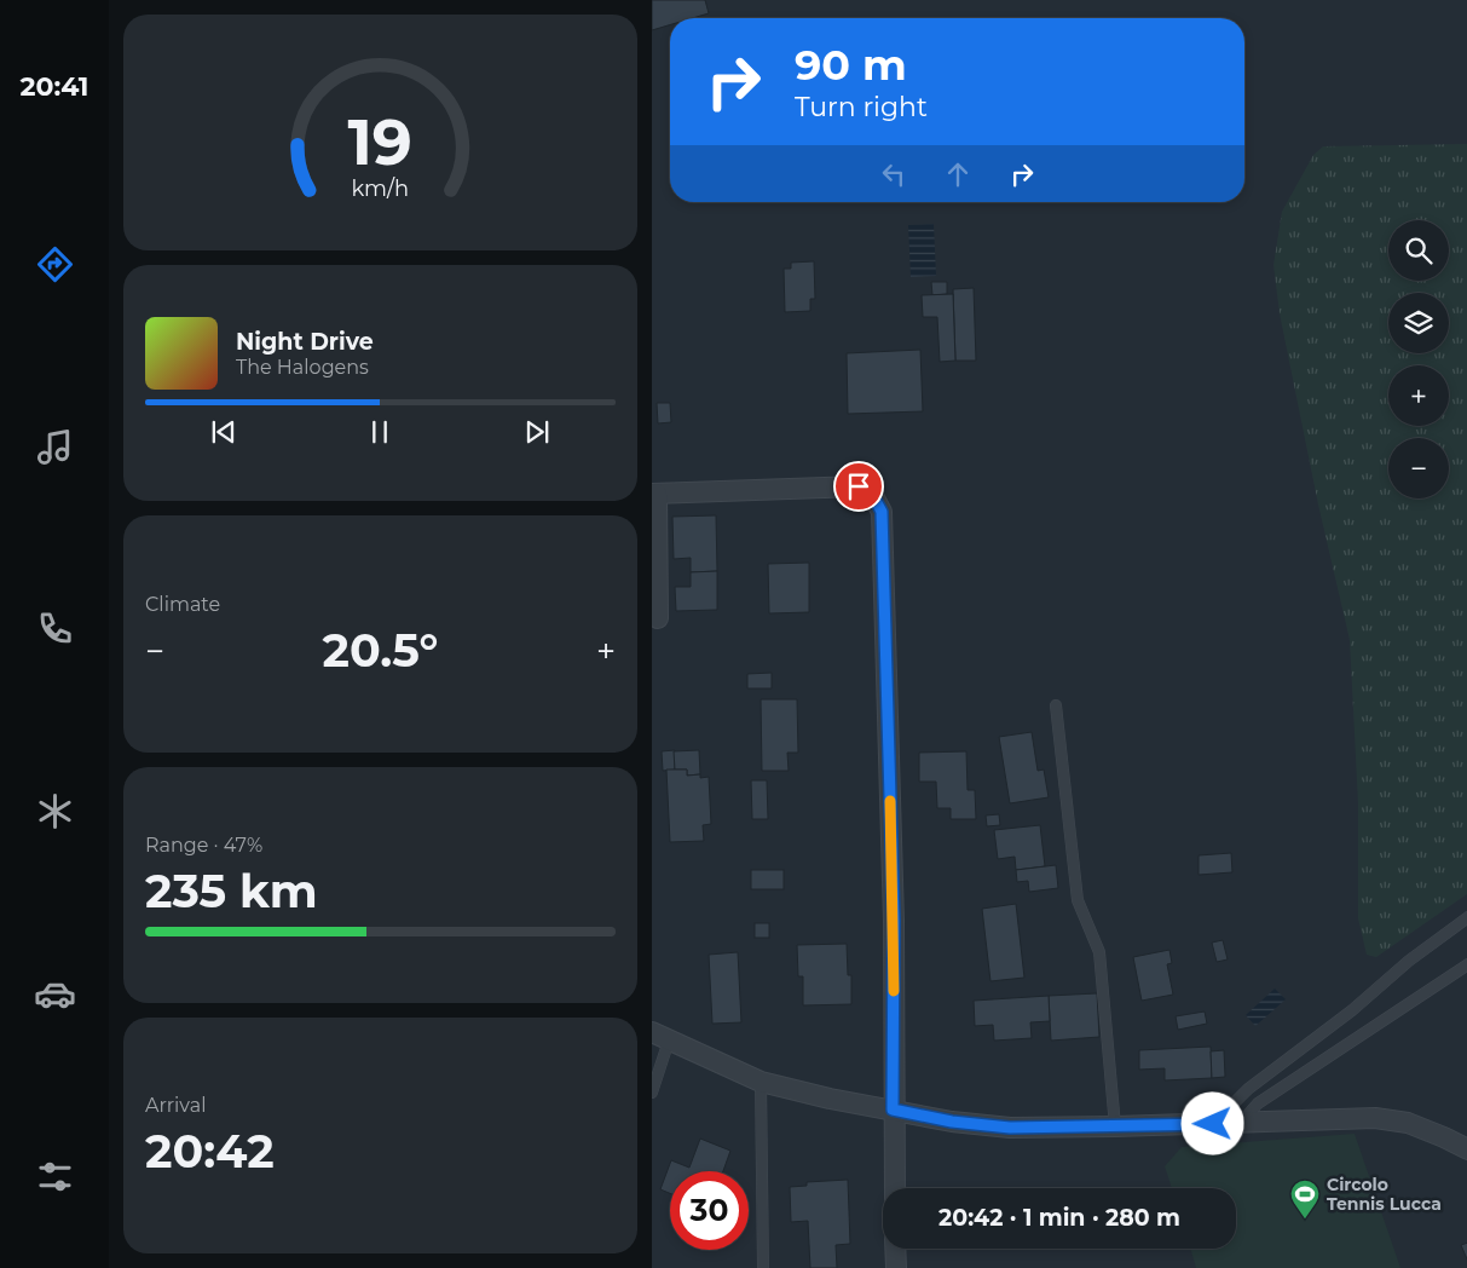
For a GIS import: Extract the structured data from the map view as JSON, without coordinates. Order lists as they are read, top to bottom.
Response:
{
  "places": {
    "sports": ["Circolo Tennis Lucca"]
  },
  "page": {
    "tabs": "20:41",
    "turn": ["90 m", "Turn right"],
    "map_buttons": ["+", "−"],
    "song": ["Night Drive", "The Halogens"],
    "tile": [
      "Climate",
      ["Range · 47%", "235 km"],
      ["Arrival", "20:42"]
    ],
    "heat": ["−", "20.5°", "+"],
    "limit": "30",
    "trip": "20:42 · 1 min · 280 m",
    "gauge": ["19", "km/h"]
  }
}
